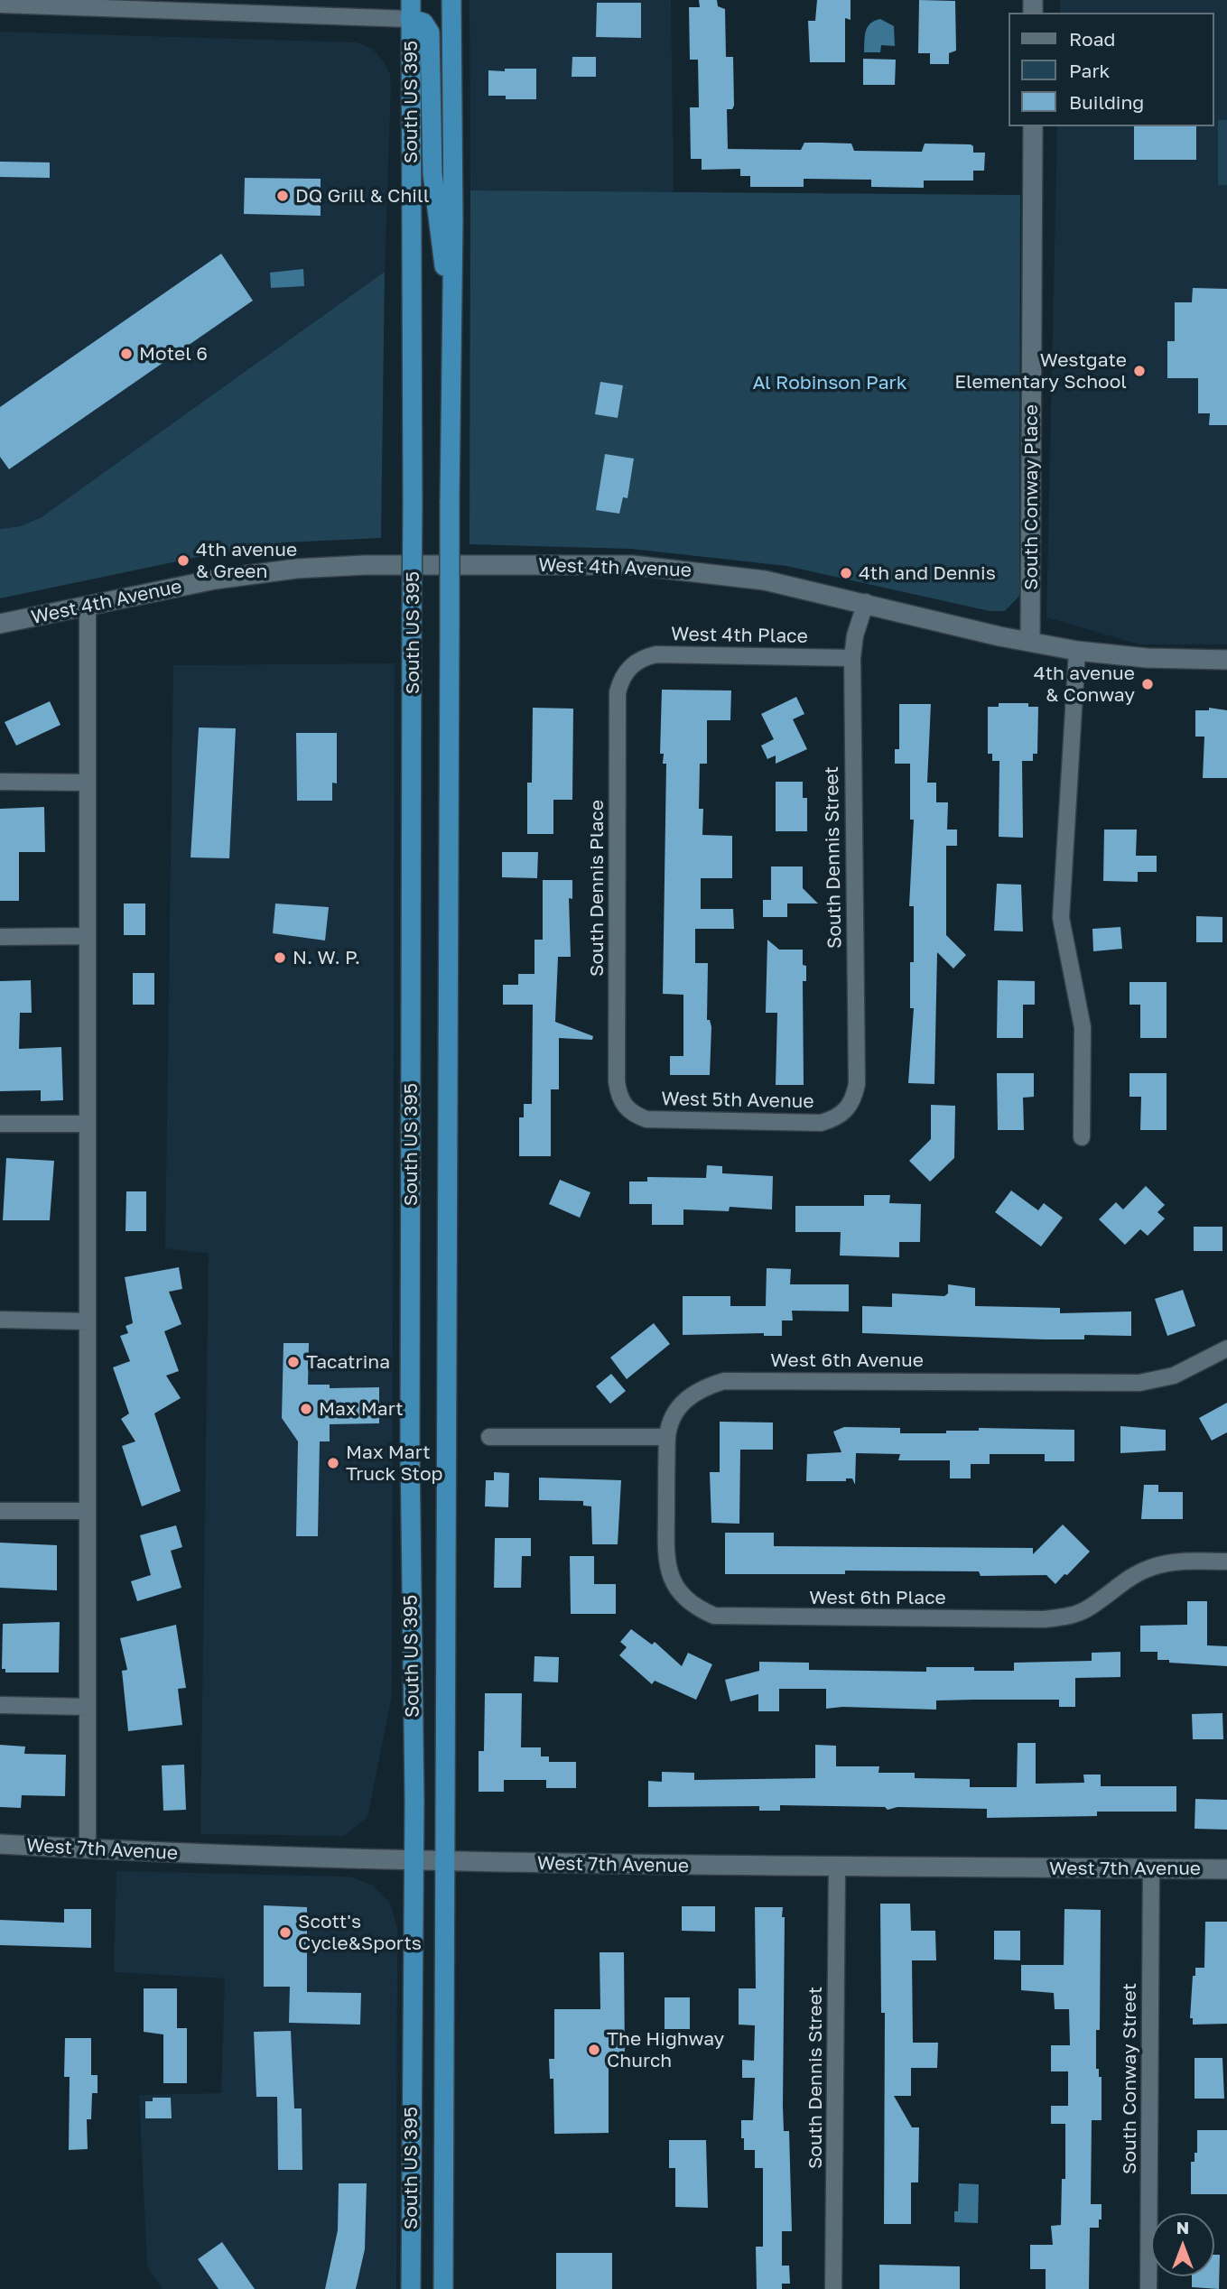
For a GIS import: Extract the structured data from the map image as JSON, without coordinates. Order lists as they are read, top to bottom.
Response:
{
  "streets": {
    "highway": ["South US 395"],
    "street": [
      "South Conway Place",
      "West 4th Avenue",
      "West 4th Place",
      "South Dennis Street",
      "South Dennis Place",
      "West 5th Avenue",
      "West 6th Avenue",
      "West 6th Place",
      "West 7th Avenue",
      "South Conway Street"
    ]
  },
  "crossings": [
    ["South US 395", "West 7th Avenue"],
    ["South Conway Place", "West 4th Avenue"],
    ["West 4th Avenue", "South Dennis Street"],
    ["West 4th Place", "South Dennis Street"],
    ["West 4th Place", "South Dennis Place"],
    ["South Dennis Street", "West 5th Avenue"],
    ["South Dennis Street", "West 7th Avenue"],
    ["South Dennis Place", "West 5th Avenue"],
    ["West 6th Avenue", "West 6th Place"],
    ["West 7th Avenue", "South Conway Street"]
  ],
  "parks": ["Al Robinson Park"],
  "places": [
    "DQ Grill & Chill",
    "Motel 6",
    "Westgate Elementary School",
    "4th avenue & Green",
    "4th and Dennis",
    "4th avenue & Conway",
    "N. W. P.",
    "Tacatrina",
    "Max Mart",
    "Max Mart Truck Stop",
    "Scott's Cycle&Sports",
    "The Highway Church"
  ],
  "legend": ["Road", "Park", "Building"],
  "north": "top"
}
